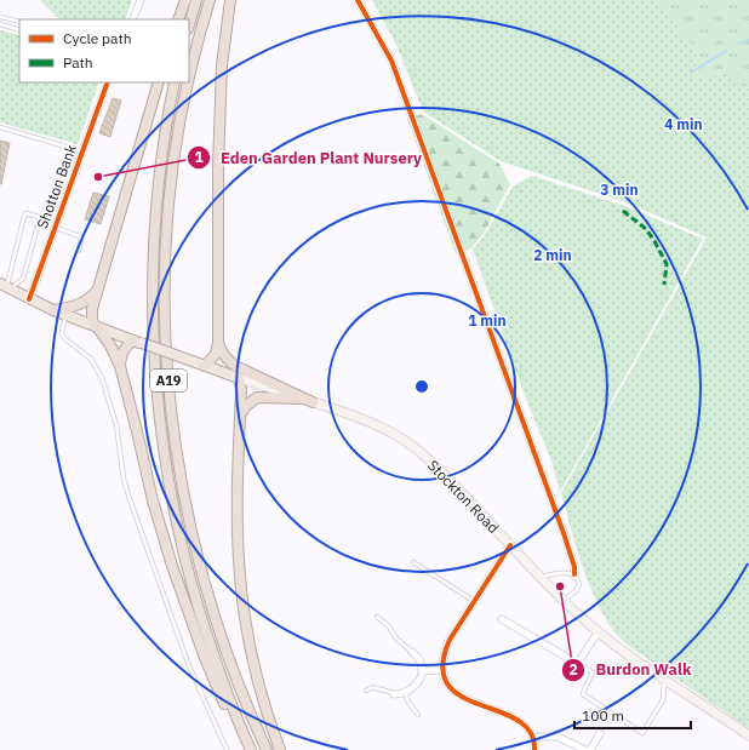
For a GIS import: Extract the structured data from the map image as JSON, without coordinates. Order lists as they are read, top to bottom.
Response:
{
  "streets": {
    "highway": ["A19"],
    "main road": ["Stockton Road"],
    "street": ["Shotton Bank"]
  },
  "places": ["Eden Garden Plant Nursery", "Burdon Walk"],
  "legend": ["Cycle path", "Path"],
  "scale_bar": "100 m",
  "rings": [
    "4 min",
    "3 min",
    "2 min",
    "1 min"
  ]
}
